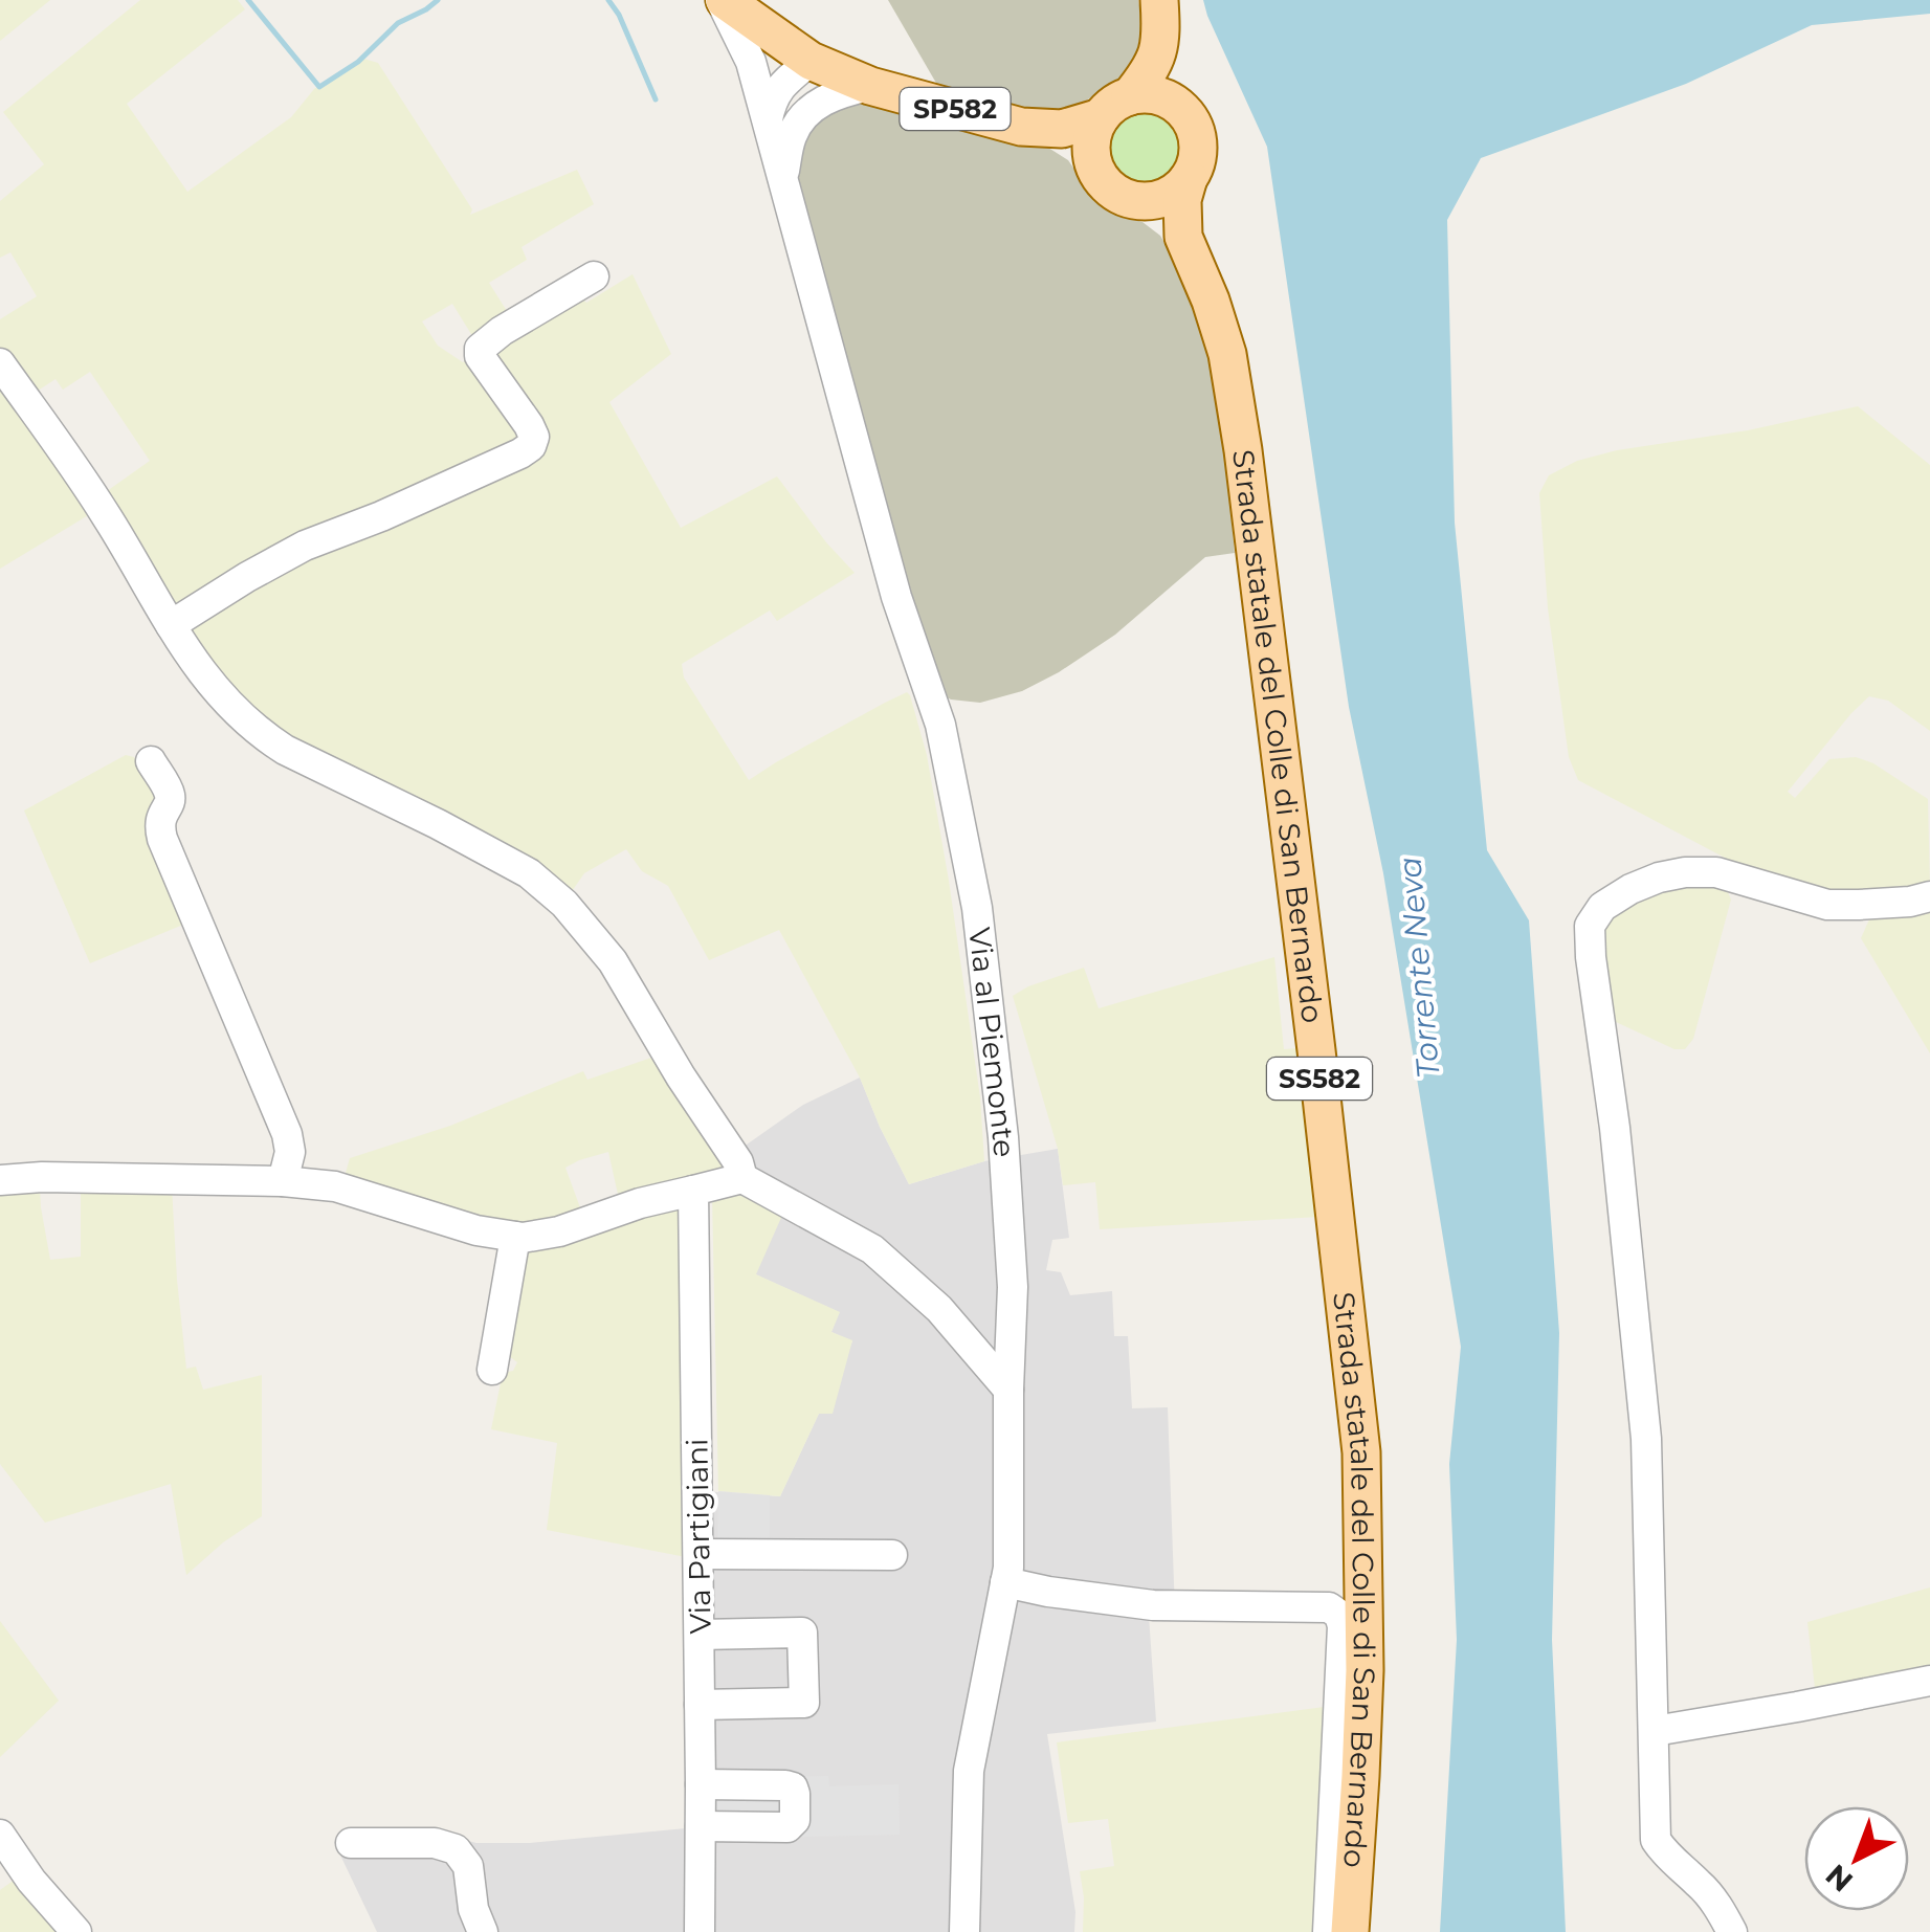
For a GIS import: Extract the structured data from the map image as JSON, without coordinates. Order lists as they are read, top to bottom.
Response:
{
  "streets": {
    "main road": [
      "SP582",
      "Strada statale del Colle di San Bernardo",
      "Via al Piemonte",
      "SS582"
    ],
    "street": ["Via Partigiani"]
  },
  "crossings": [
    ["Strada statale del Colle di San Bernardo", "Via al Piemonte"]
  ],
  "water": ["Torrente Neva"],
  "north": "bottom left"
}
